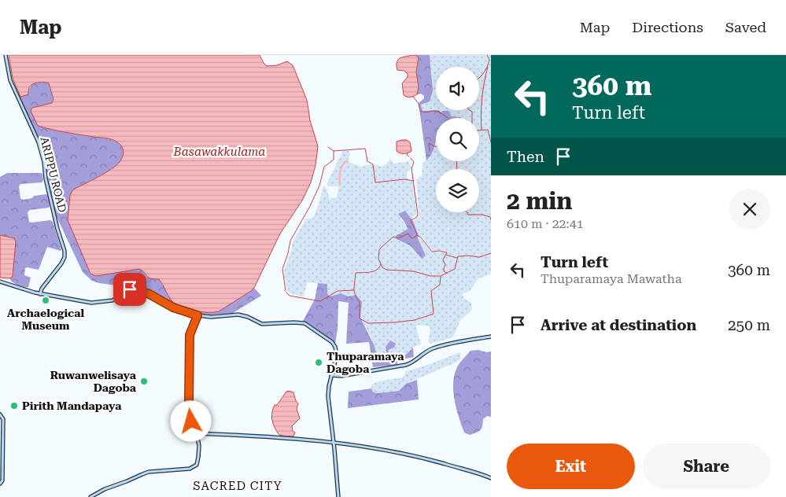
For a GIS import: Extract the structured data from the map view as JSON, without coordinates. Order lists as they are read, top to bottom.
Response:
{
  "streets": {
    "main road": ["ARIPPU ROAD"]
  },
  "districts": ["SACRED CITY"],
  "water": ["Basawakkulama"],
  "places": [
    "Archaelogical Museum",
    "Thuparamaya Dagoba",
    "Ruwanwelisaya Dagoba",
    "Pirith Mandapaya"
  ],
  "page": {
    "header": "Map",
    "nav": ["Map", "Directions", "Saved"],
    "turn": ["360 m", "Turn left"],
    "then": "Then",
    "heading": ["2 min", "610 m · 22:41"],
    "list": [
      {
        "name": "Turn left",
        "note": "Thuparamaya Mawatha",
        "value": "360 m"
      },
      {
        "name": "Arrive at destination",
        "value": "250 m"
      }
    ],
    "buttons": ["Exit", "Share"]
  }
}
